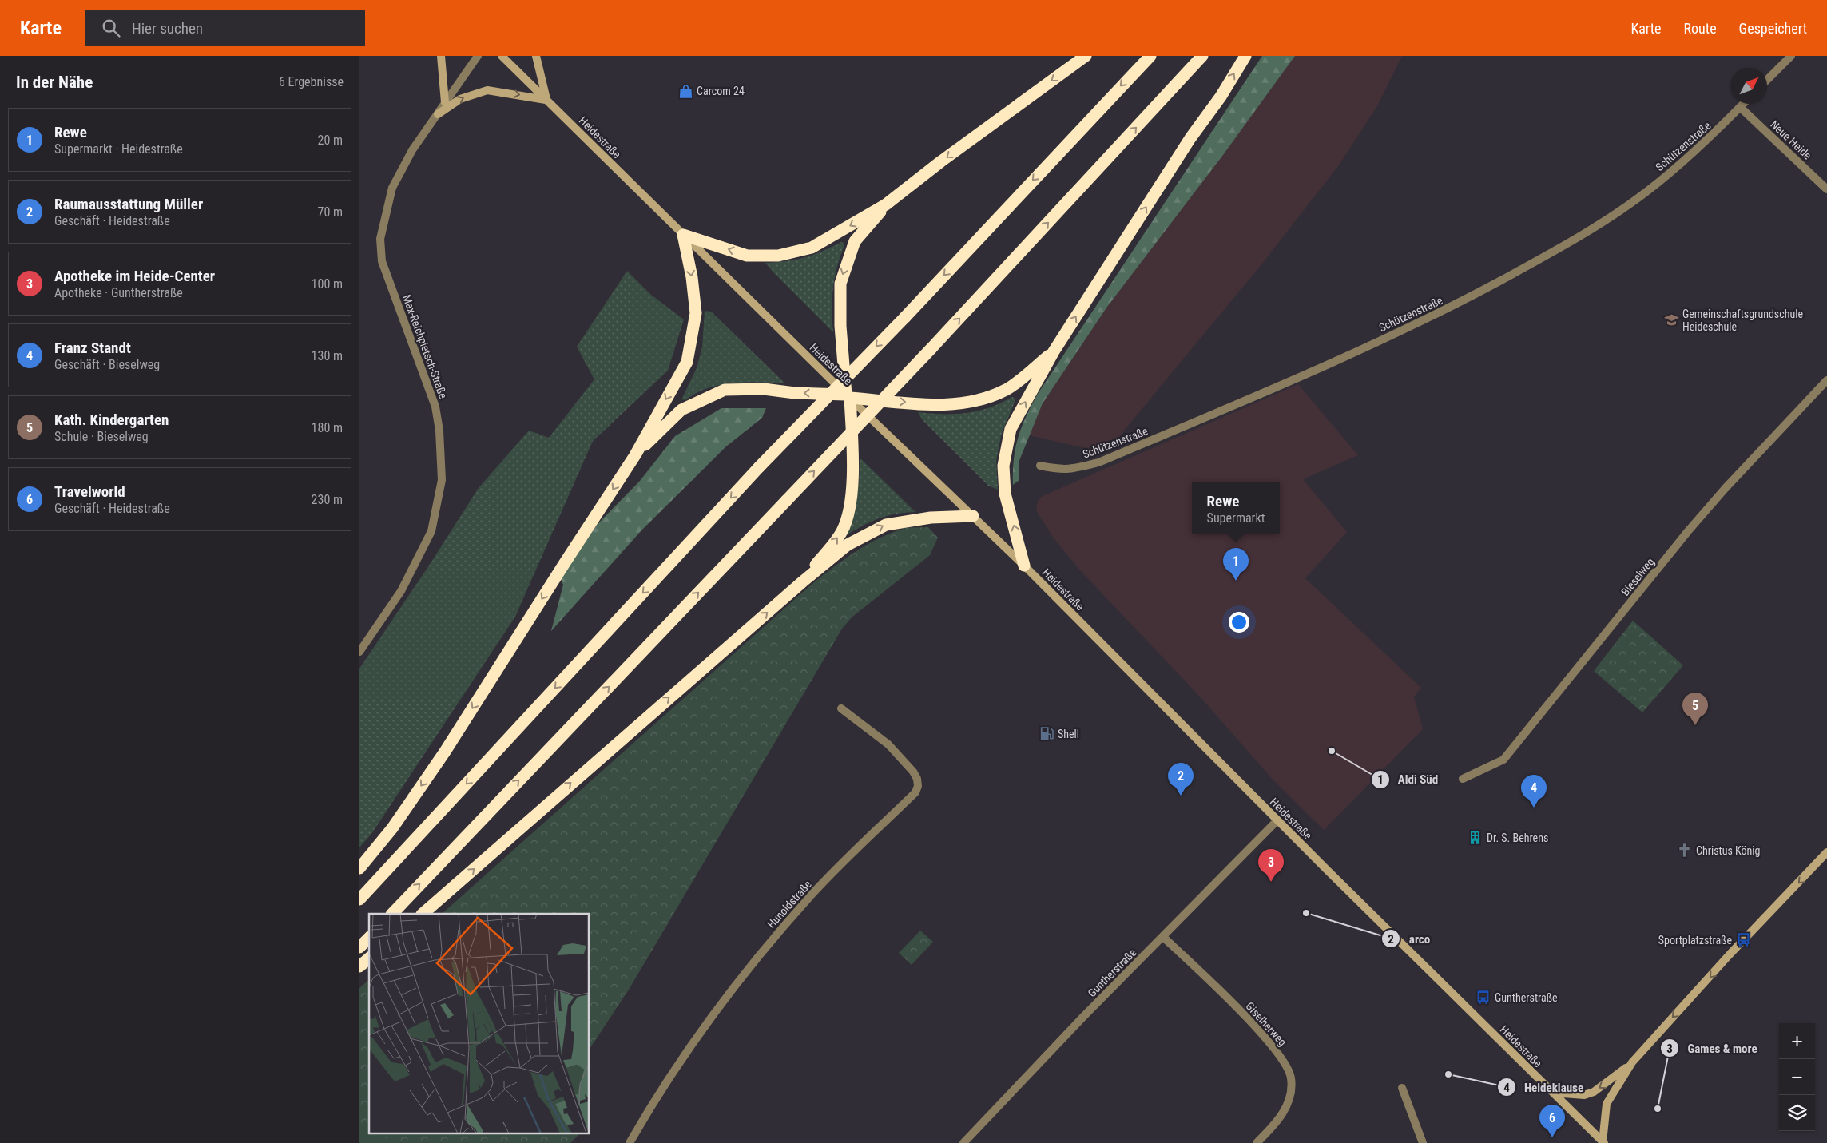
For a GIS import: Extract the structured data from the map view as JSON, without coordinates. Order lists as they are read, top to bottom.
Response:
{
  "streets": {
    "main road": ["Heidestraße"],
    "street": [
      "Neue Heide",
      "Schützenstraße",
      "Max-Reichpietsch-Straße",
      "Bieselweg",
      "Hunoldstraße",
      "Guntherstraße",
      "Giselherweg"
    ]
  },
  "crossings": [
    ["Heidestraße", "Guntherstraße"],
    ["Neue Heide", "Schützenstraße"],
    ["Guntherstraße", "Giselherweg"]
  ],
  "places": {
    "shop": ["Carcom 24"],
    "school or university": ["Gemeinschaftsgrundschule Heideschule"],
    "fuel station": ["Shell"],
    "other": [
      "Aldi Süd",
      "arco",
      "Heideklause",
      "Games & more"
    ],
    "building": ["Dr. S. Behrens"],
    "church": ["Christus König"],
    "bus stop": ["Sportplatzstraße", "Guntherstraße"]
  },
  "north": "top right",
  "page": {
    "header": "Karte",
    "search": "Hier suchen",
    "nav": ["Karte", "Route", "Gespeichert"],
    "heading": ["In der Nähe", "6 Ergebnisse"],
    "list": [
      {
        "mark": "1",
        "name": "Rewe",
        "note": "Supermarkt · Heidestraße",
        "value": "20 m"
      },
      {
        "mark": "2",
        "name": "Raumausstattung Müller",
        "note": "Geschäft · Heidestraße",
        "value": "70 m"
      },
      {
        "mark": "3",
        "name": "Apotheke im Heide-Center",
        "note": "Apotheke · Guntherstraße",
        "value": "100 m"
      },
      {
        "mark": "4",
        "name": "Franz Standt",
        "note": "Geschäft · Bieselweg",
        "value": "130 m"
      },
      {
        "mark": "5",
        "name": "Kath. Kindergarten",
        "note": "Schule · Bieselweg",
        "value": "180 m"
      },
      {
        "mark": "6",
        "name": "Travelworld",
        "note": "Geschäft · Heidestraße",
        "value": "230 m"
      }
    ],
    "popup": ["Rewe", "Supermarkt"],
    "pins": [
      "1",
      "5",
      "2",
      "4",
      "3",
      "6"
    ],
    "map_buttons": ["+", "−"]
  }
}
